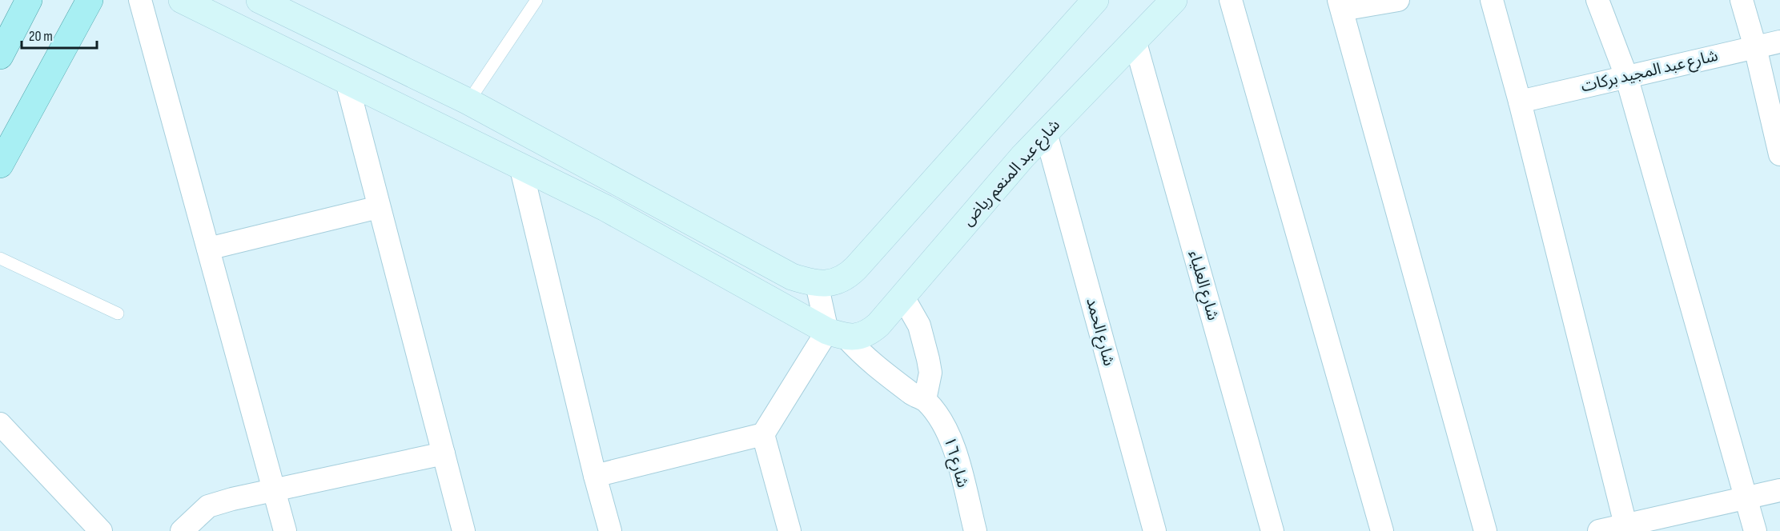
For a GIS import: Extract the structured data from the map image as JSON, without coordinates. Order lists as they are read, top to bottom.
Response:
{
  "streets": {
    "main road": ["شارع عبد المنعم رياض"],
    "street": [
      "شارع عبد المجيد بركات",
      "شارع العلياء",
      "شارع الحمد",
      "شارع ١٦"
    ]
  },
  "crossings": [
    ["شارع عبد المنعم رياض", "شارع العلياء"],
    ["شارع عبد المنعم رياض", "شارع الحمد"],
    ["شارع عبد المنعم رياض", "شارع ١٦"]
  ],
  "scale_bar": "20 m"
}
